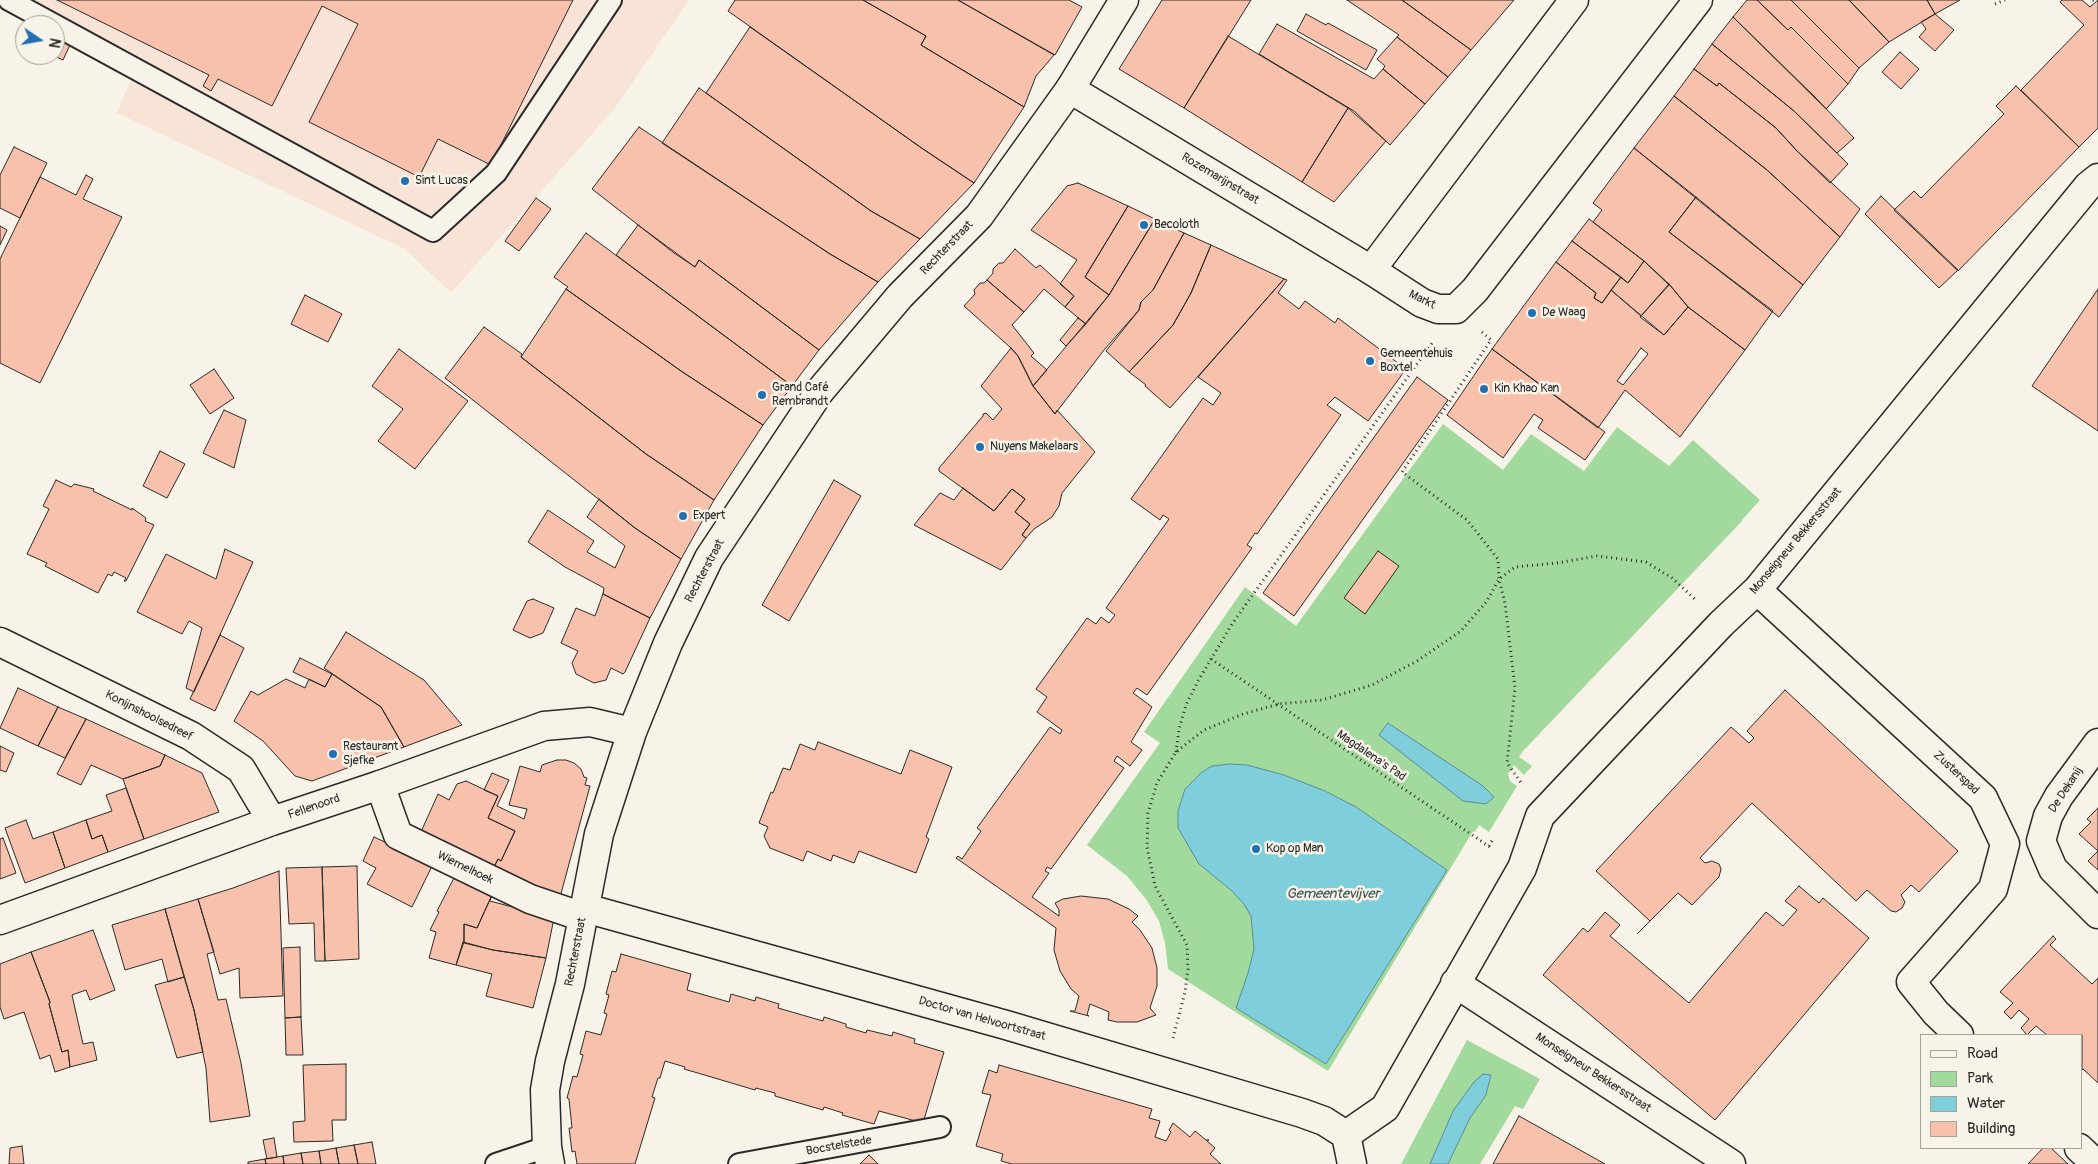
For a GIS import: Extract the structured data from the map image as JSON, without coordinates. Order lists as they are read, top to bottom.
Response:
{
  "streets": {
    "street": [
      "Rozemarijnstraat",
      "Rechterstraat",
      "Markt",
      "Monseigneur Bekkersstraat",
      "Konijnshoolsedreef",
      "Zusterspad",
      "De Dekanij",
      "Fellenoord",
      "Wiemelhoek",
      "Doctor van Helvoortstraat"
    ],
    "lane": ["Bocstelstede"],
    "path": ["Magdalena's Pad"]
  },
  "crossings": [
    ["Rozemarijnstraat", "Rechterstraat"],
    ["Rozemarijnstraat", "Markt"],
    ["Rechterstraat", "Fellenoord"],
    ["Rechterstraat", "Wiemelhoek"],
    ["Rechterstraat", "Doctor van Helvoortstraat"],
    ["Monseigneur Bekkersstraat", "Magdalena's Pad"],
    ["Monseigneur Bekkersstraat", "Zusterspad"],
    ["Monseigneur Bekkersstraat", "Doctor van Helvoortstraat"],
    ["Konijnshoolsedreef", "Fellenoord"],
    ["Fellenoord", "Wiemelhoek"],
    ["Wiemelhoek", "Doctor van Helvoortstraat"]
  ],
  "water": ["Gemeentevijver"],
  "places": [
    "Sint Lucas",
    "Becoloth",
    "De Waag",
    "Gemeentehuis Boxtel",
    "Kin Khao Kan",
    "Grand Café Rembrandt",
    "Nuyens Makelaars",
    "Expert",
    "Restaurant Sjefke",
    "Kop op Man"
  ],
  "legend": [
    "Road",
    "Park",
    "Water",
    "Building"
  ],
  "north": "right"
}
